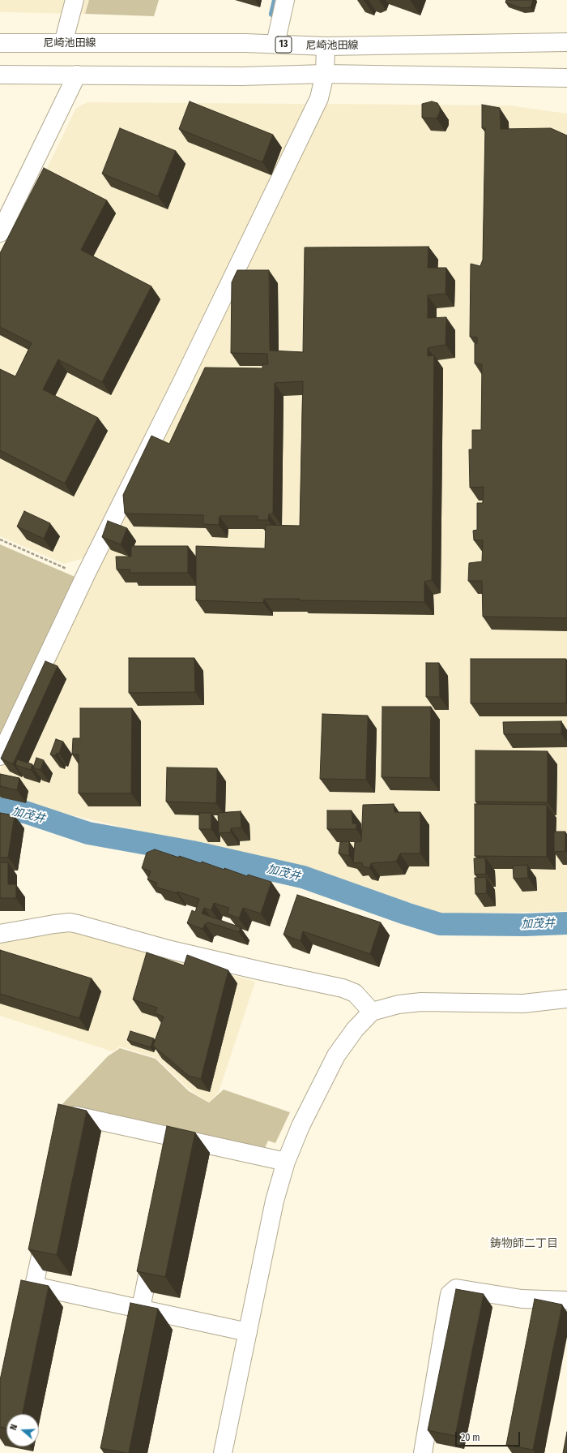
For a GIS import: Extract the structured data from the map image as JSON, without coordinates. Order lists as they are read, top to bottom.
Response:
{
  "streets": {
    "street": ["尼崎池田線", "13"]
  },
  "districts": ["鋳物師二丁目"],
  "water": ["加茂井"],
  "scale_bar": "20 m",
  "north": "left"
}
